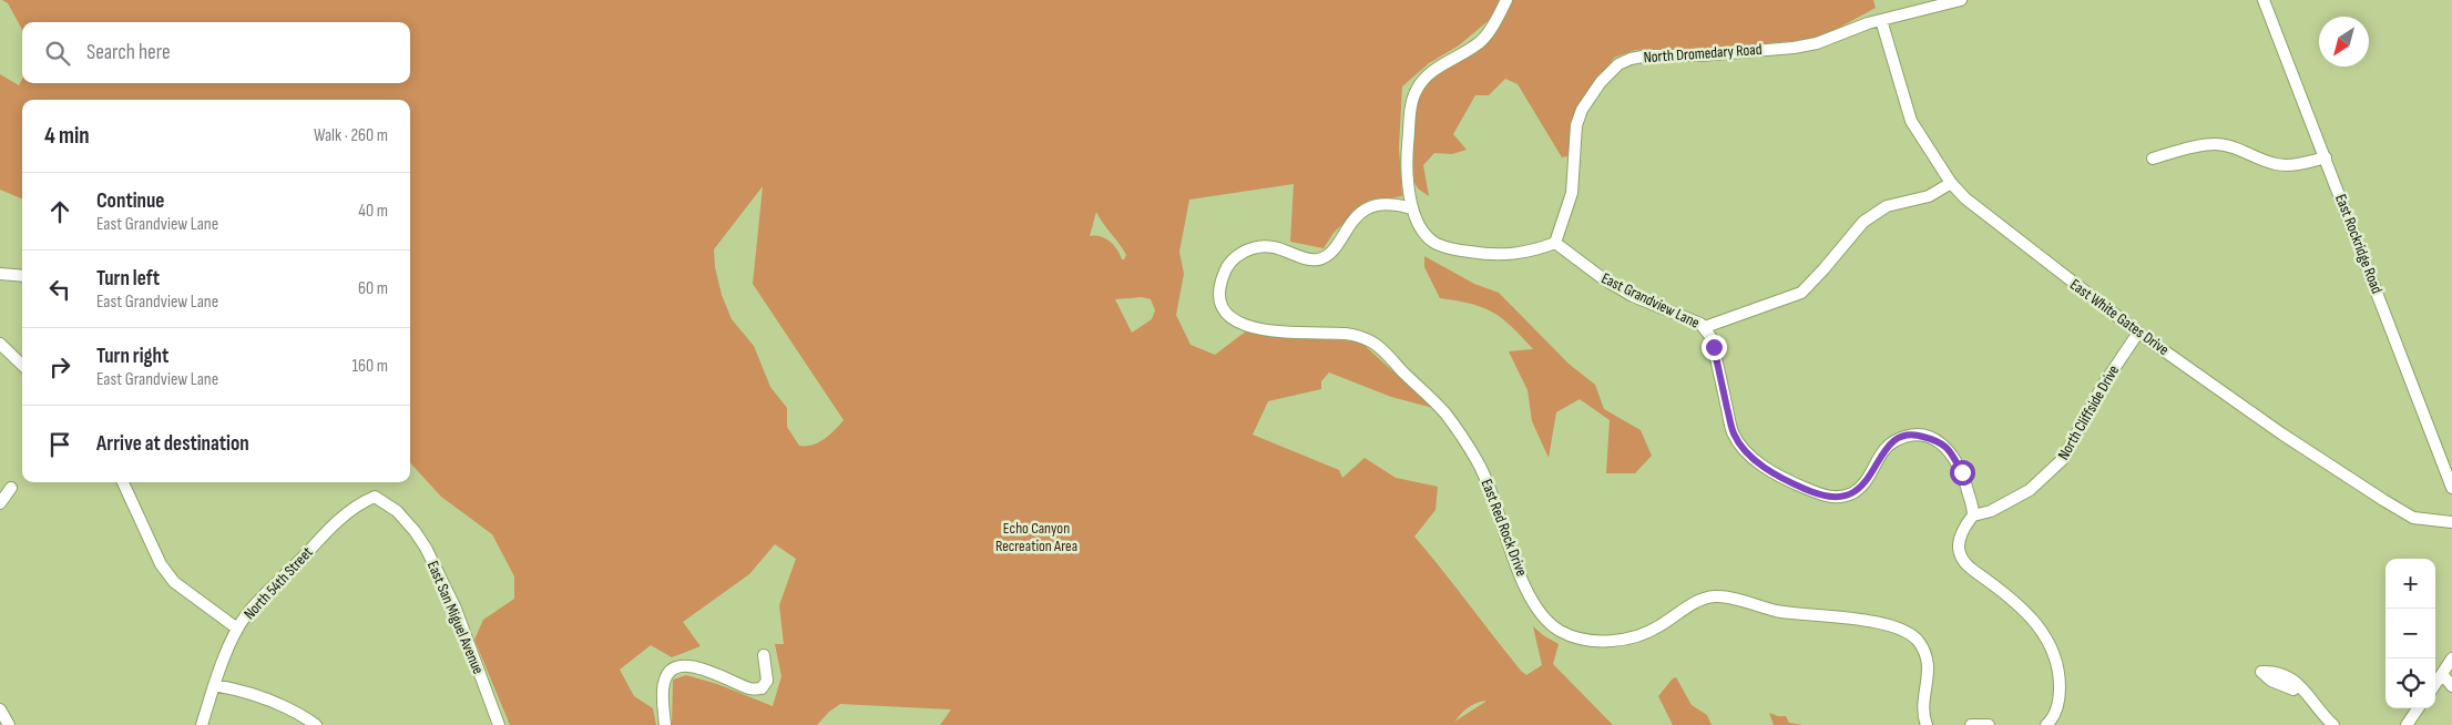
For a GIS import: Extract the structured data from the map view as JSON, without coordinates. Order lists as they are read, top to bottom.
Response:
{
  "streets": {
    "street": [
      "North Dromedary Road",
      "East Rockridge Road",
      "East Grandview Lane",
      "East White Gates Drive",
      "North Cliffside Drive",
      "East Red Rock Drive",
      "North 54th Street",
      "East San Miguel Avenue"
    ]
  },
  "crossings": [
    ["North Dromedary Road", "East Grandview Lane"],
    ["North Dromedary Road", "East White Gates Drive"],
    ["East Grandview Lane", "North Cliffside Drive"],
    ["East White Gates Drive", "North Cliffside Drive"],
    ["North 54th Street", "East San Miguel Avenue"]
  ],
  "parks": ["Echo Canyon Recreation Area"],
  "north": "bottom left",
  "page": {
    "search": "Search here",
    "heading": ["4 min", "Walk · 260 m"],
    "list": [
      ["Continue", "East Grandview Lane", "40 m"],
      ["Turn left", "East Grandview Lane", "60 m"],
      ["Turn right", "East Grandview Lane", "160 m"],
      "Arrive at destination"
    ],
    "map_buttons": ["+", "−"]
  }
}
